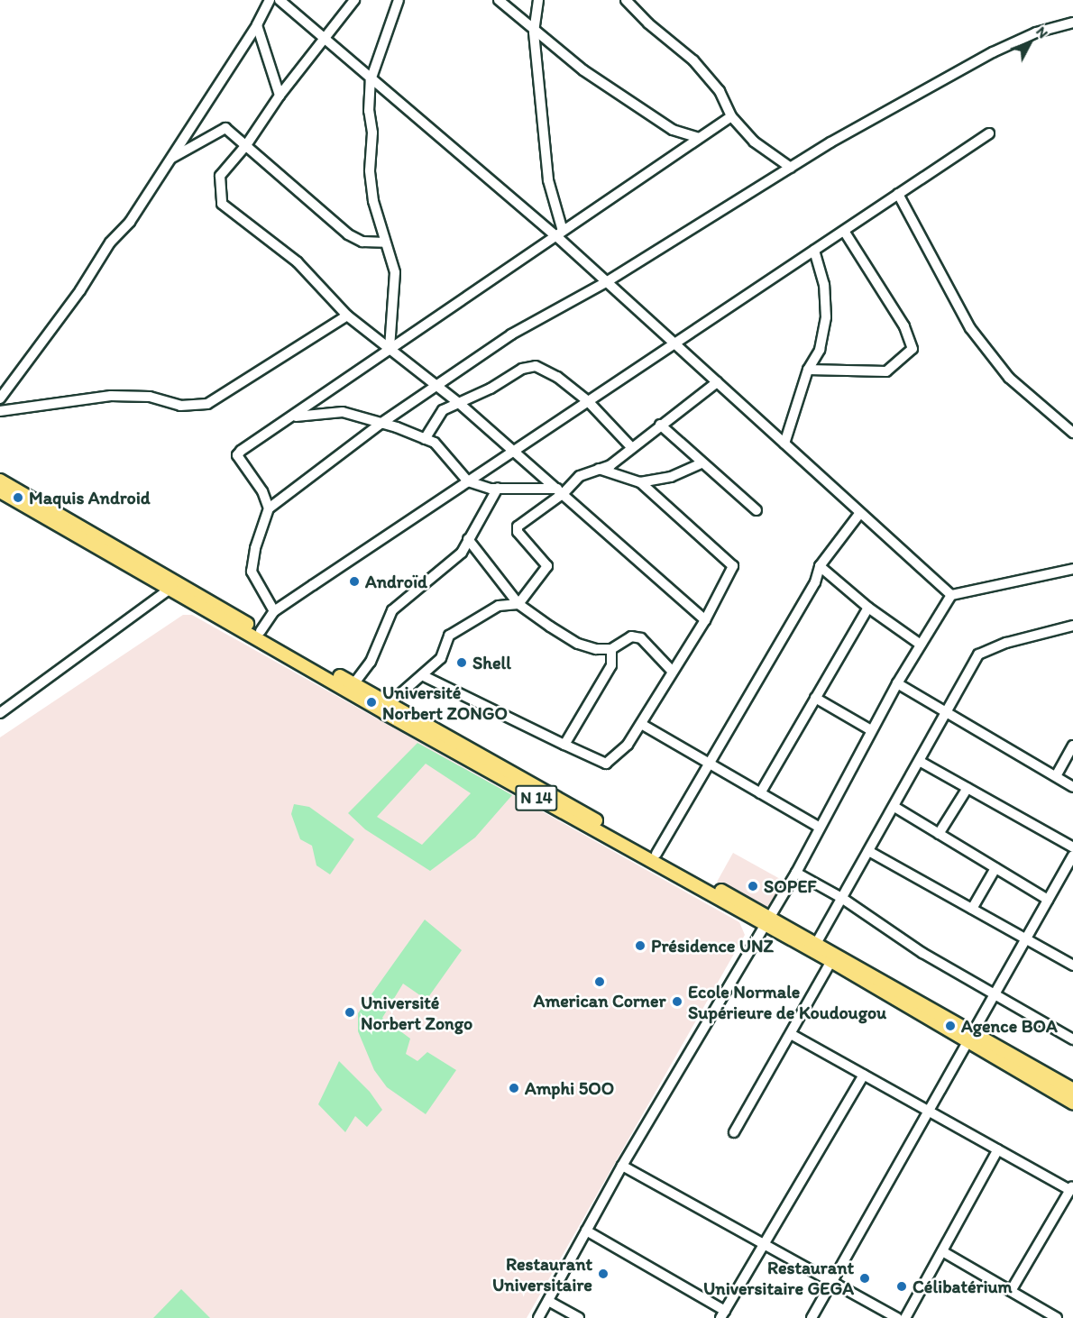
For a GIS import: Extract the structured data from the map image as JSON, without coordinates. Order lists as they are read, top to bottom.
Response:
{
  "streets": {
    "main road": ["N 14"]
  },
  "places": [
    "Maquis Android",
    "Androïd",
    "Shell",
    "Université Norbert ZONGO",
    "SOPEF",
    "Présidence UNZ",
    "American Corner",
    "Ecole Normale Supérieure de Koudougou",
    "Université Norbert Zongo",
    "Agence BOA",
    "Amphi 5OO",
    "Restaurant Universitaire",
    "Restaurant Universitaire GEGA",
    "Célibatérium"
  ],
  "north": "top right"
}
